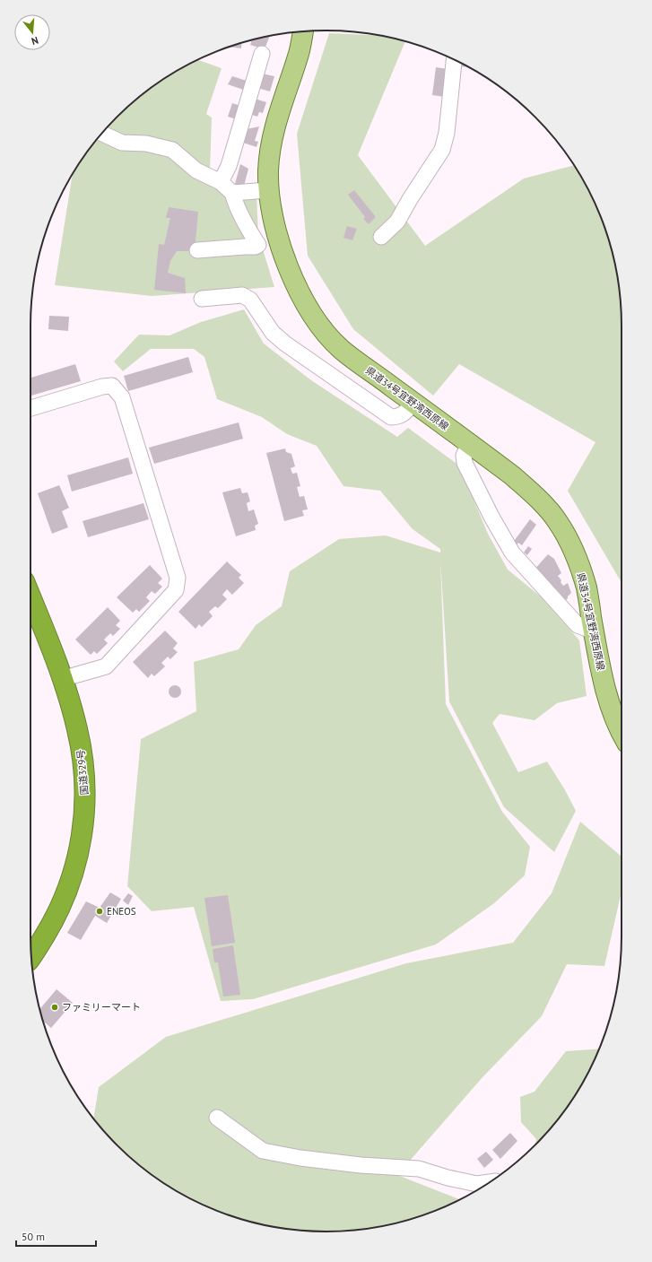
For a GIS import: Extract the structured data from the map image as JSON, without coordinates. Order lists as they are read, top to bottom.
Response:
{
  "streets": {
    "highway": ["国道329号"],
    "main road": ["県道34号宜野湾西原線"]
  },
  "places": ["ENEOS", "ファミリーマート"],
  "scale_bar": "50 m",
  "north": "bottom"
}
